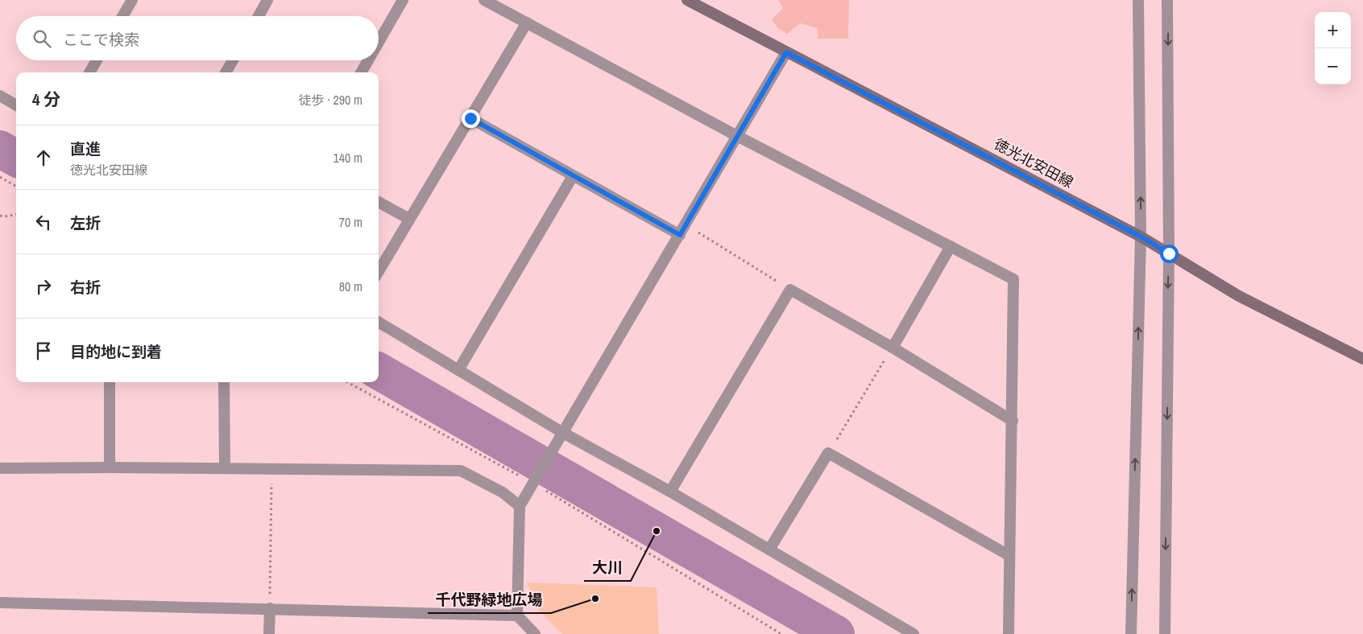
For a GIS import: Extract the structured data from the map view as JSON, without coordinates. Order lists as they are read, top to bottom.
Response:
{
  "streets": {
    "main road": ["徳光北安田線"]
  },
  "places": ["大川", "千代野緑地広場"],
  "page": {
    "map_buttons": ["+", "−"],
    "search": "ここで検索",
    "heading": ["4 分", "徒歩 · 290 m"],
    "list": [
      ["直進", "徳光北安田線", "140 m"],
      ["左折", "70 m"],
      ["右折", "80 m"],
      "目的地に到着"
    ]
  }
}
